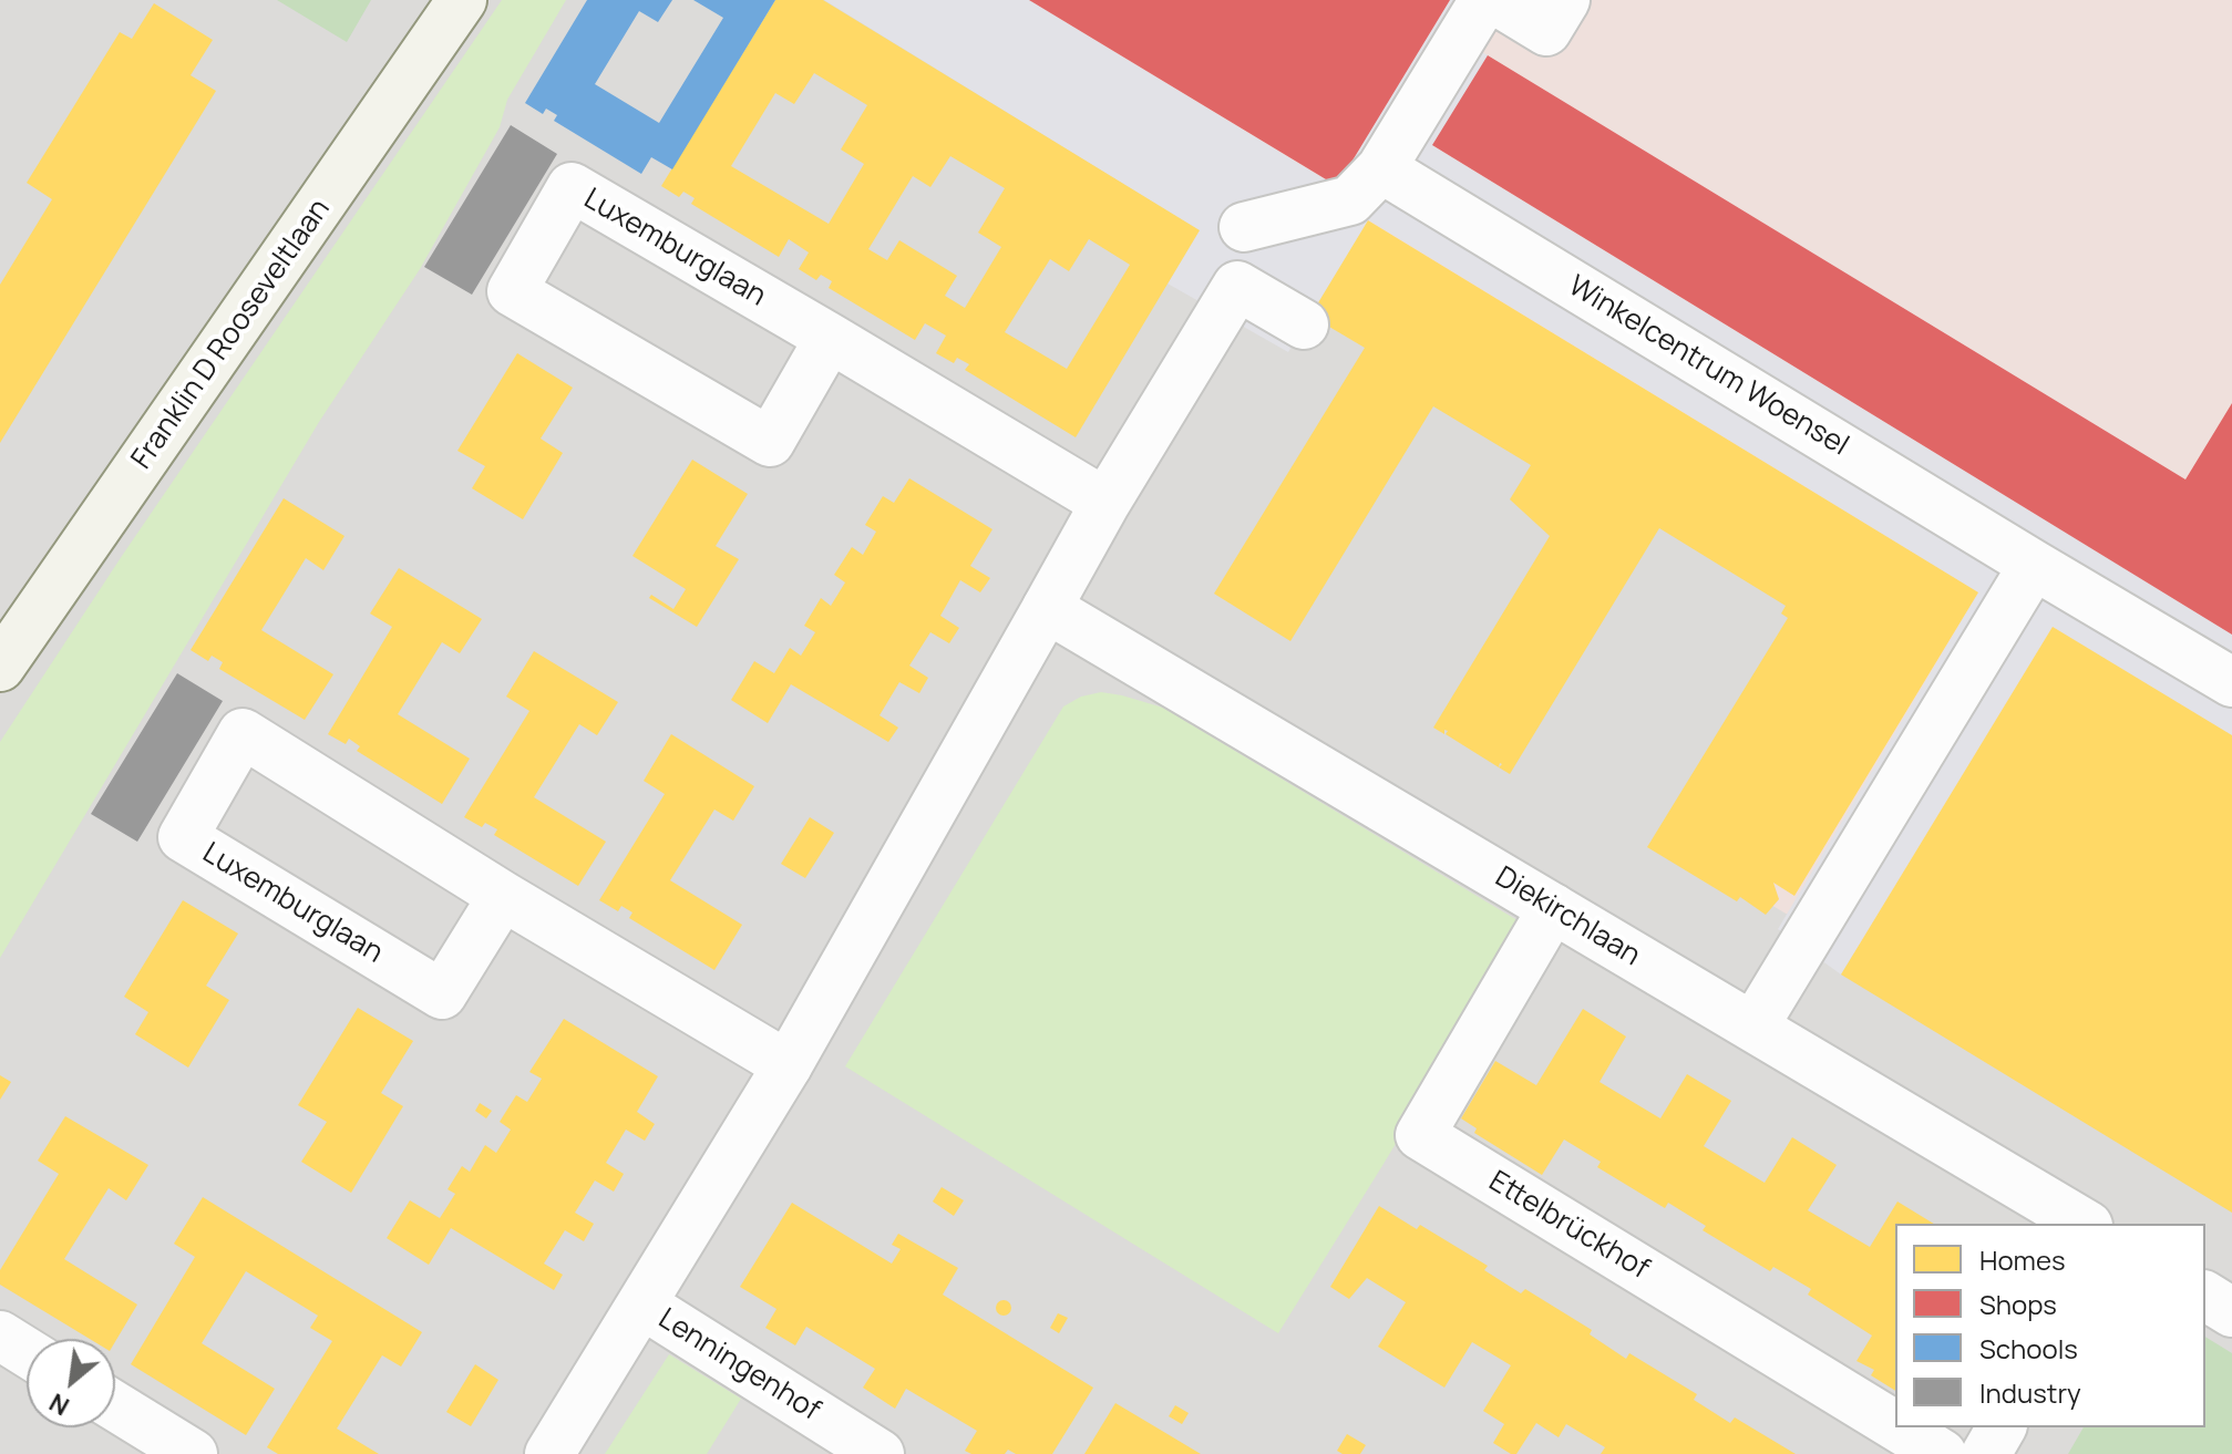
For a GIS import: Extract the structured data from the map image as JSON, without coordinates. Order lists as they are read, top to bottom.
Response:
{
  "streets": {
    "main road": ["Franklin D Rooseveltlaan"],
    "street": [
      "Luxemburglaan",
      "Winkelcentrum Woensel",
      "Diekirchlaan",
      "Ettelbrückhof",
      "Lenningenhof"
    ]
  },
  "crossings": [
    ["Diekirchlaan", "Ettelbrückhof"]
  ],
  "legend": [
    "Homes",
    "Shops",
    "Schools",
    "Industry"
  ],
  "north": "bottom left"
}
